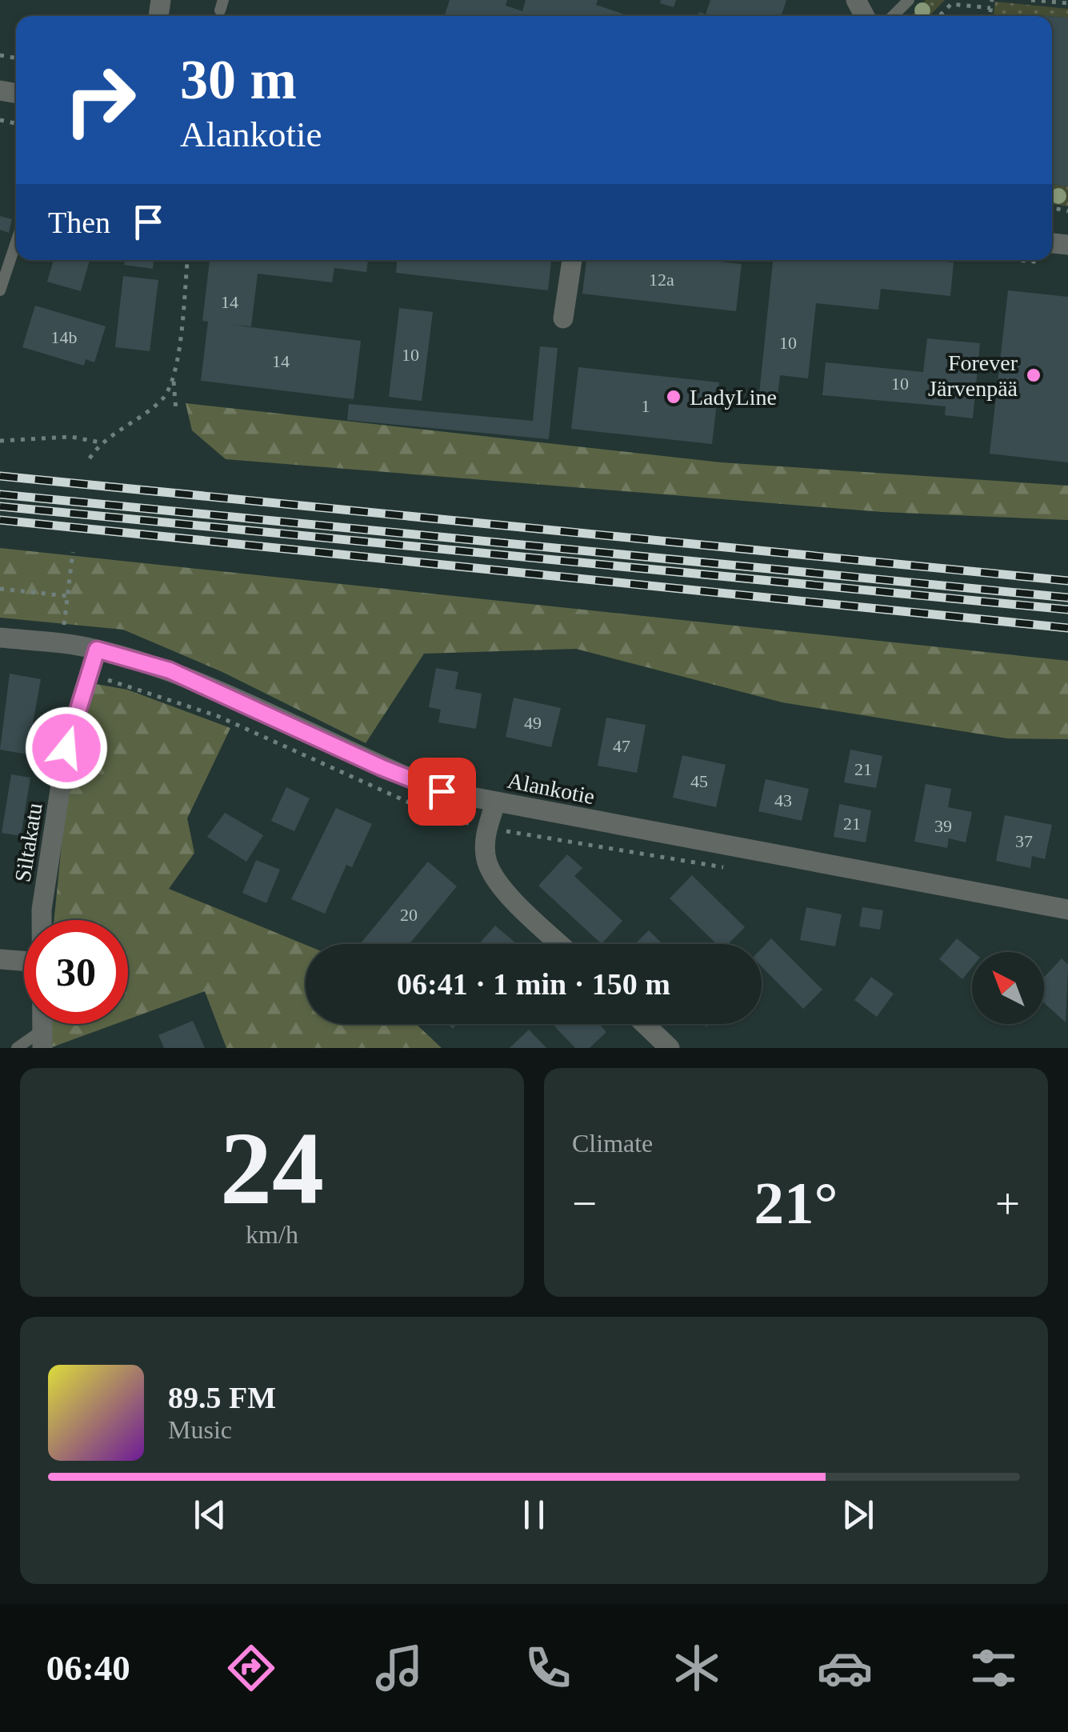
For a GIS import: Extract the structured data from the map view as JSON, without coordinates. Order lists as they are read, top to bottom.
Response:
{
  "streets": {
    "street": ["Alankotie", "Siltakatu"]
  },
  "crossings": [
    ["Alankotie", "Siltakatu"]
  ],
  "places": ["Forever Järvenpää", "LadyLine"],
  "house_numbers": [
    "12a",
    "14",
    "14b",
    "10",
    "10",
    "14",
    "10",
    "1",
    "49",
    "47",
    "21",
    "45",
    "43",
    "21",
    "39",
    "37",
    "20"
  ],
  "north": "top left",
  "page": {
    "turn": ["30 m", "Alankotie"],
    "then": "Then",
    "limit": "30",
    "trip": "06:41 · 1 min · 150 m",
    "tile": [
      ["24", "km/h"],
      "Climate"
    ],
    "heat": ["−", "21°", "+"],
    "song": ["89.5 FM", "Music"],
    "tabs": "06:40"
  }
}
